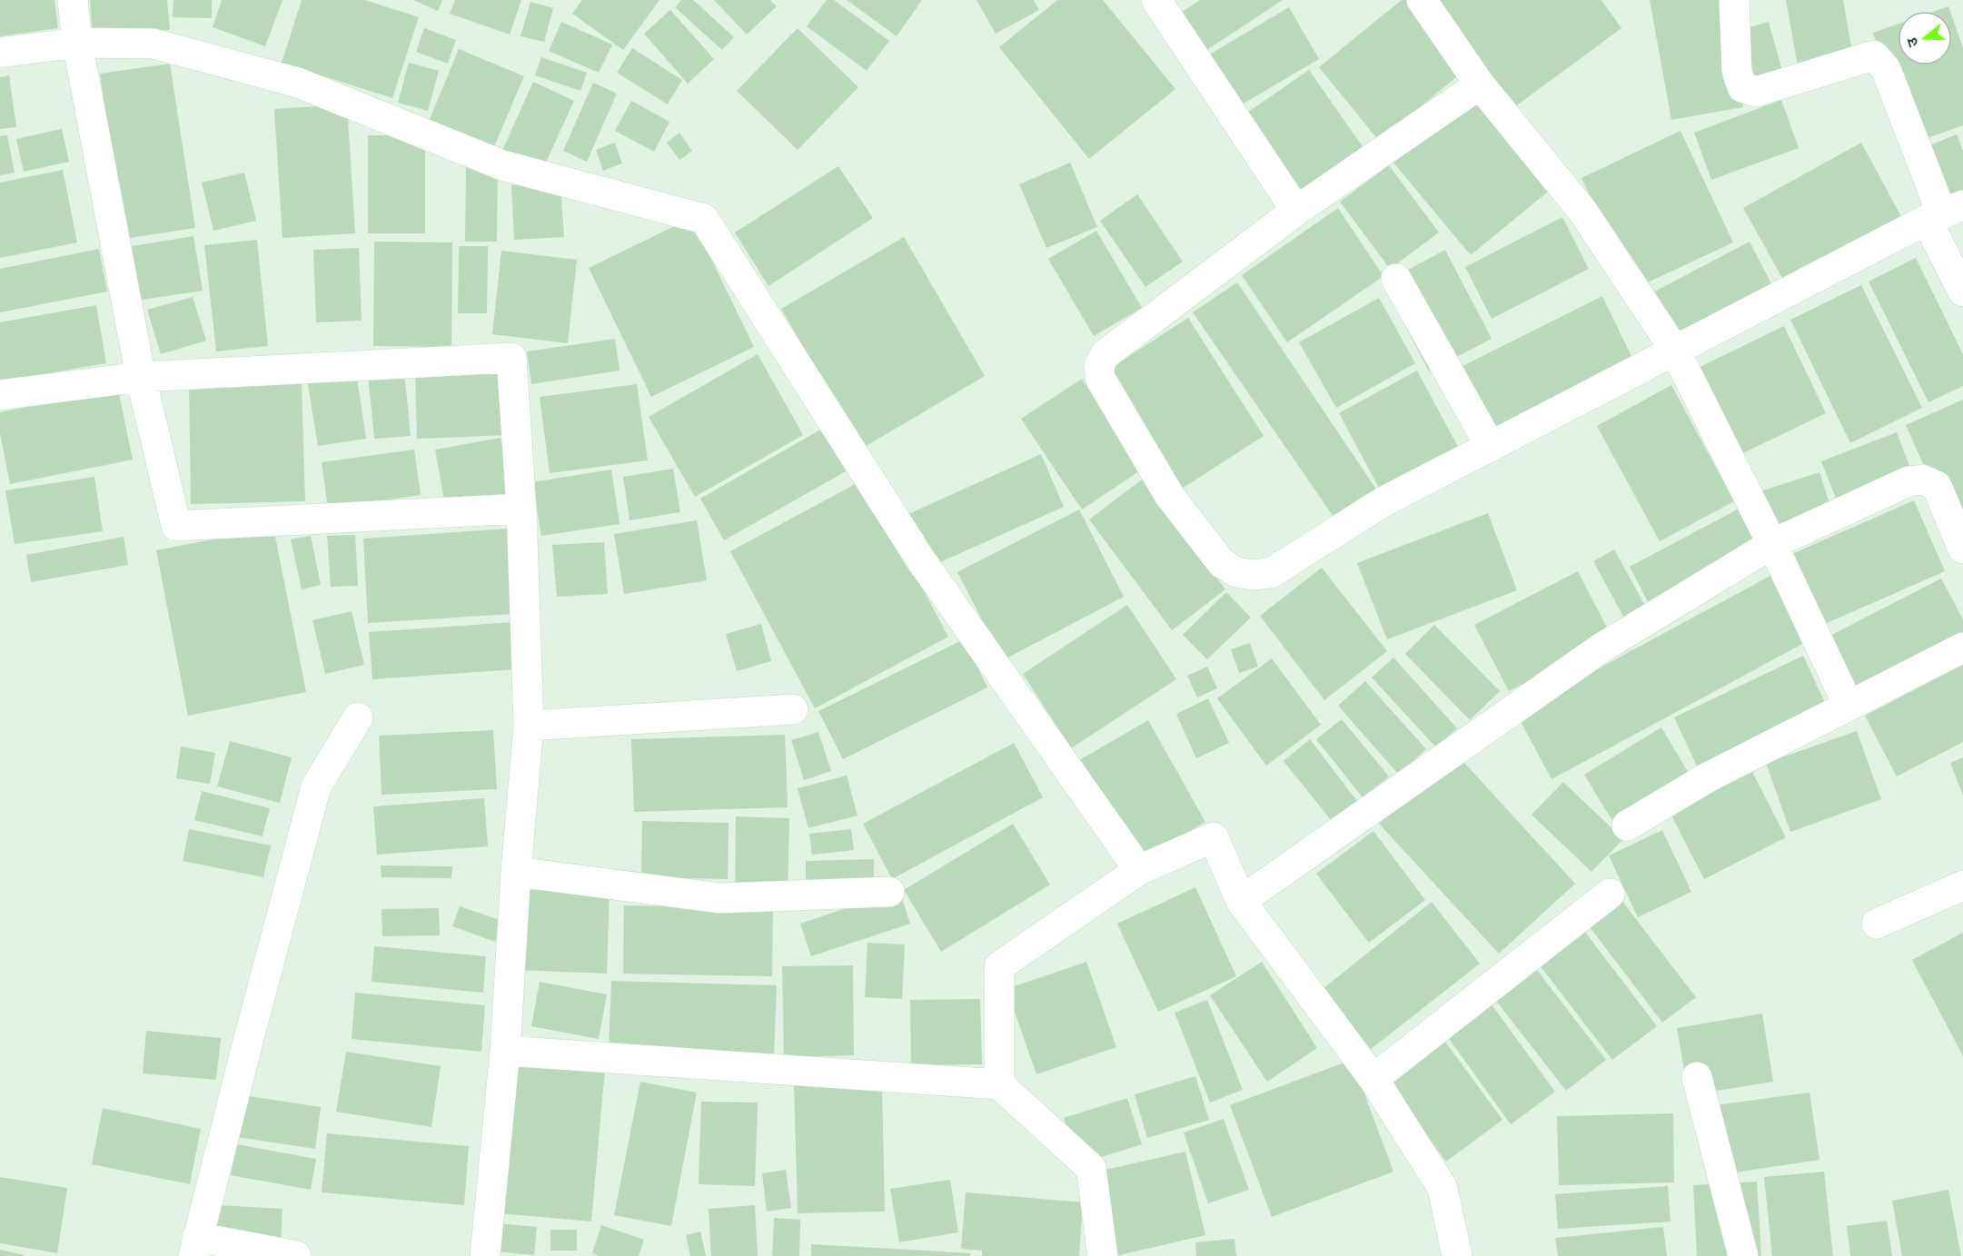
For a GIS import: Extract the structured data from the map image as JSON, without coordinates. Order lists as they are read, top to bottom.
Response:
{
  "north": "left"
}
